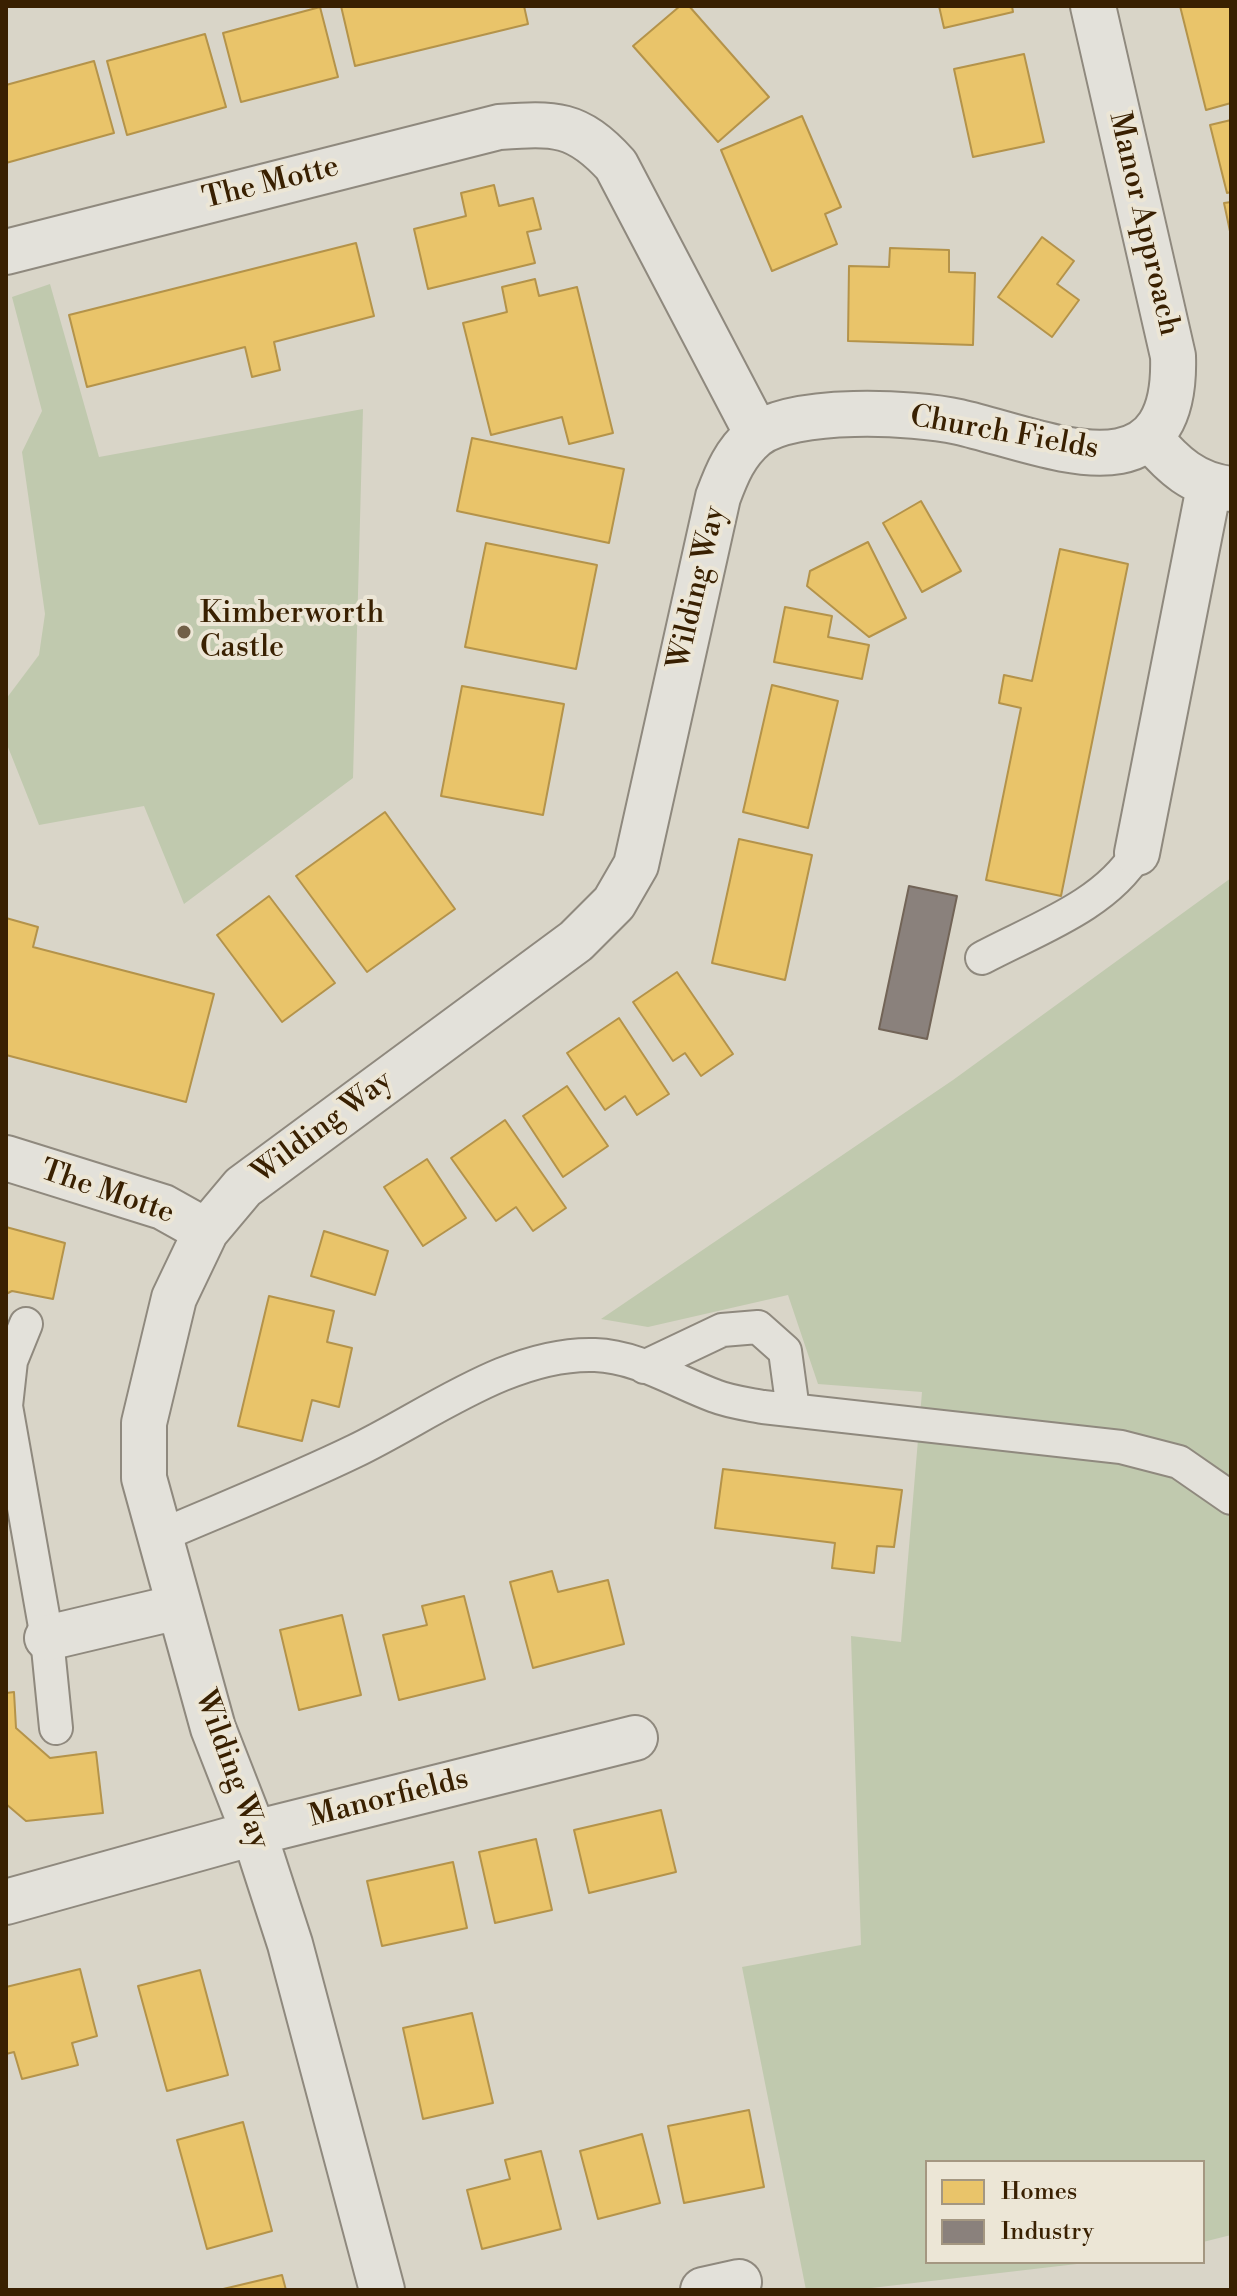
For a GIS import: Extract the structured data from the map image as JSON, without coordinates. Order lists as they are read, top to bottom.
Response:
{
  "streets": {
    "street": [
      "The Motte",
      "Manor Approach",
      "Church Fields",
      "Wilding Way",
      "Manorfields"
    ]
  },
  "crossings": [
    ["The Motte", "Church Fields"],
    ["The Motte", "Wilding Way"],
    ["Manor Approach", "Church Fields"],
    ["Church Fields", "Wilding Way"],
    ["Wilding Way", "Manorfields"]
  ],
  "places": ["Kimberworth Castle"],
  "legend": ["Homes", "Industry"]
}
